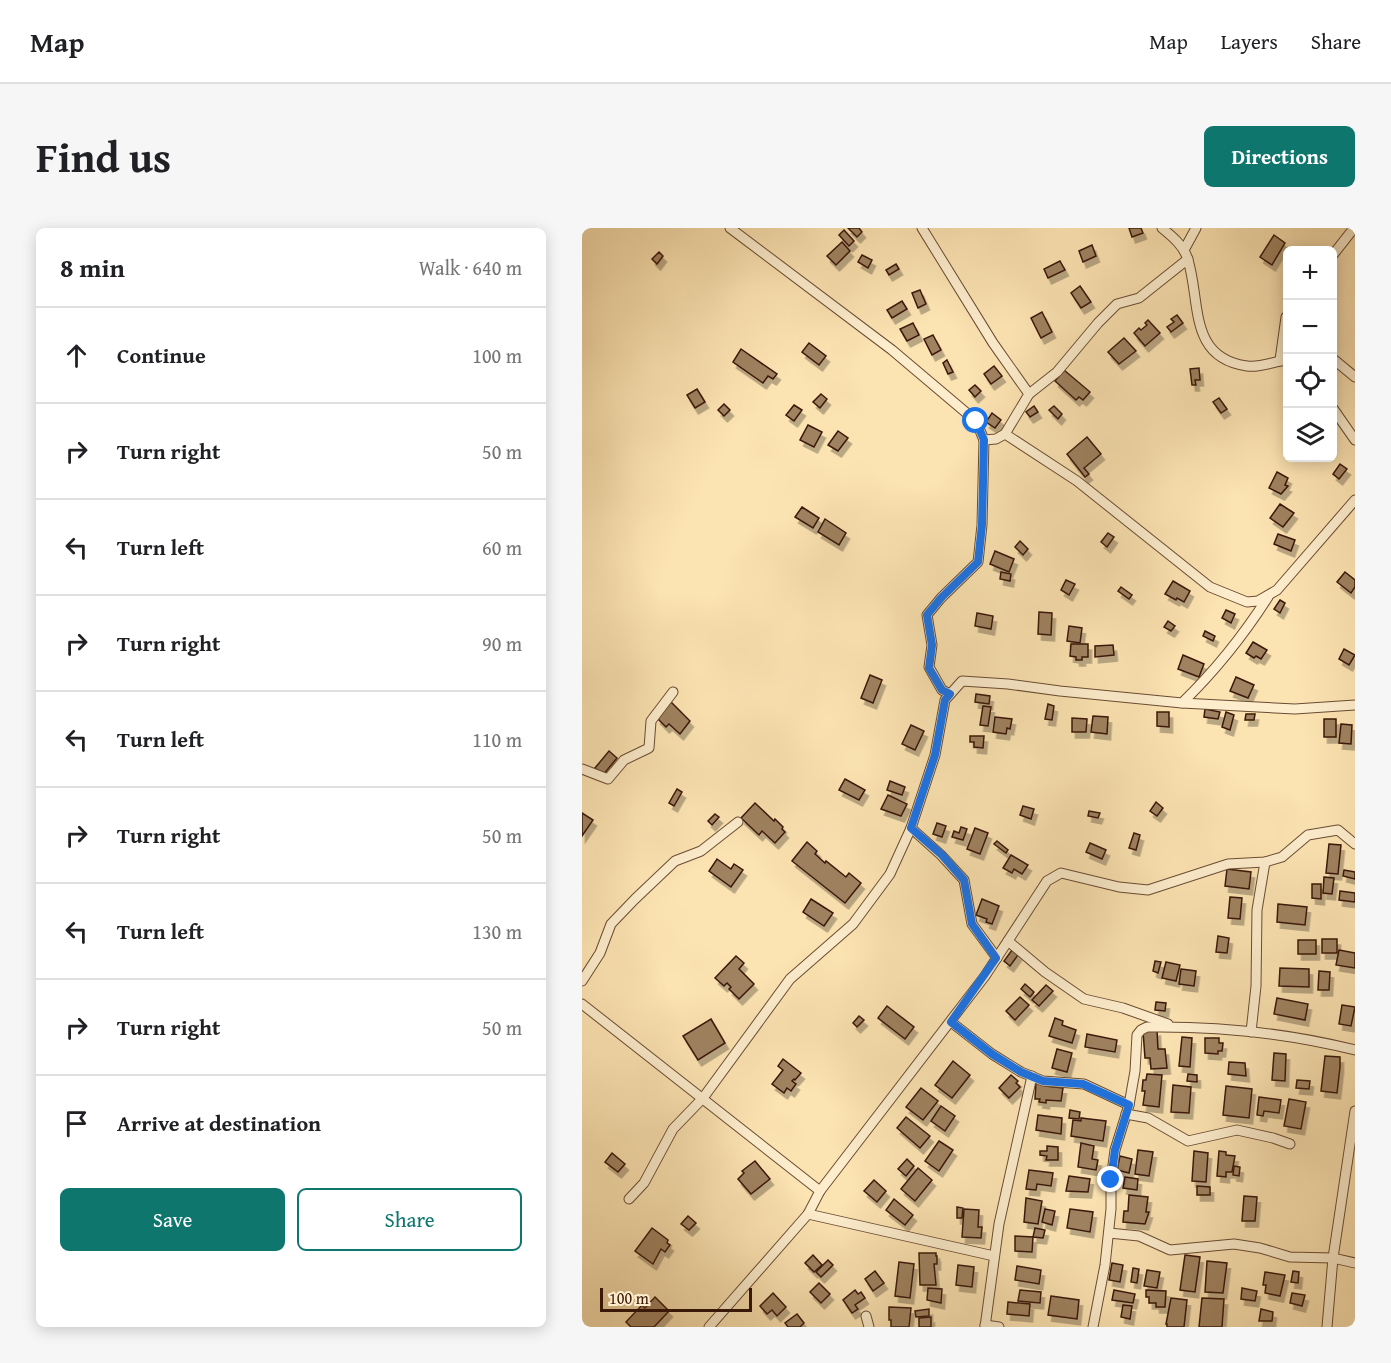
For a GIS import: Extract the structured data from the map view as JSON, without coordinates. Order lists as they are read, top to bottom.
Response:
{
  "scale_bar": "100 m",
  "page": {
    "header": "Map",
    "nav": ["Map", "Layers", "Share"],
    "title": "Find us",
    "buttons": [
      "Directions",
      ["Save", "Share"]
    ],
    "heading": ["8 min", "Walk · 640 m"],
    "map_buttons": ["+", "−"],
    "list": [
      ["Continue", "100 m"],
      ["Turn right", "50 m"],
      ["Turn left", "60 m"],
      ["Turn right", "90 m"],
      ["Turn left", "110 m"],
      ["Turn right", "50 m"],
      ["Turn left", "130 m"],
      ["Turn right", "50 m"],
      "Arrive at destination"
    ],
    "scale": "100 m"
  }
}
